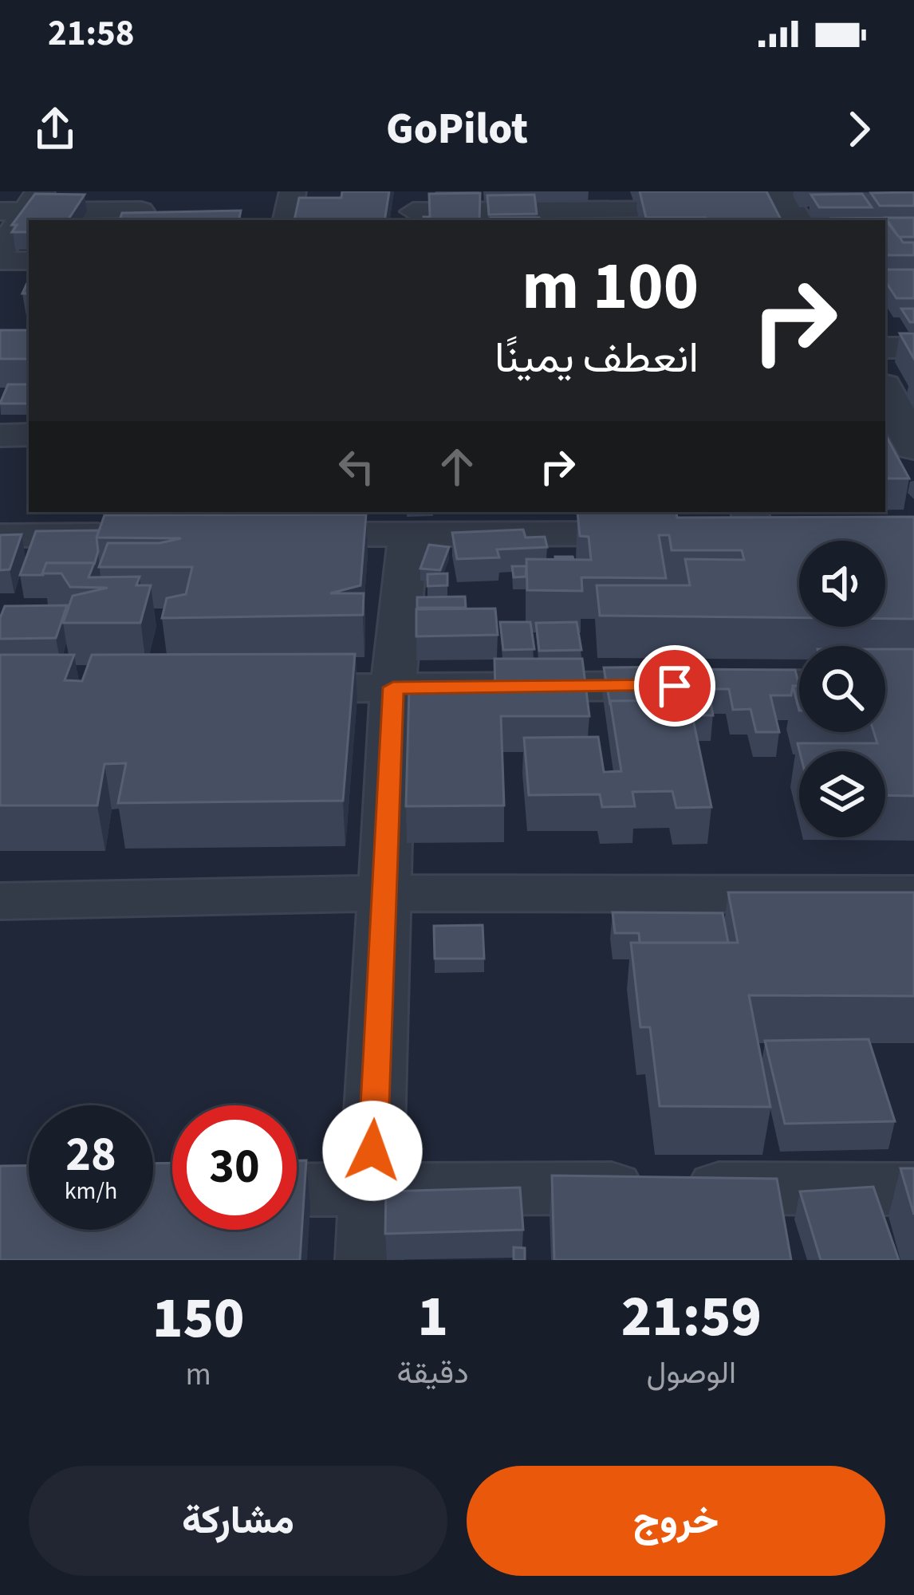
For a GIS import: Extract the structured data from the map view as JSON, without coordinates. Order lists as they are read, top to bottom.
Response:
{
  "page": {
    "status": "21:58",
    "header": "GoPilot",
    "turn": ["100 m", "انعطف يمينًا"],
    "speed": "28 km/h",
    "limit": "30",
    "eta": [
      "21:59",
      "الوصول",
      "1",
      "دقيقة",
      "150",
      "m"
    ],
    "buttons": ["خروج", "مشاركة"]
  }
}
